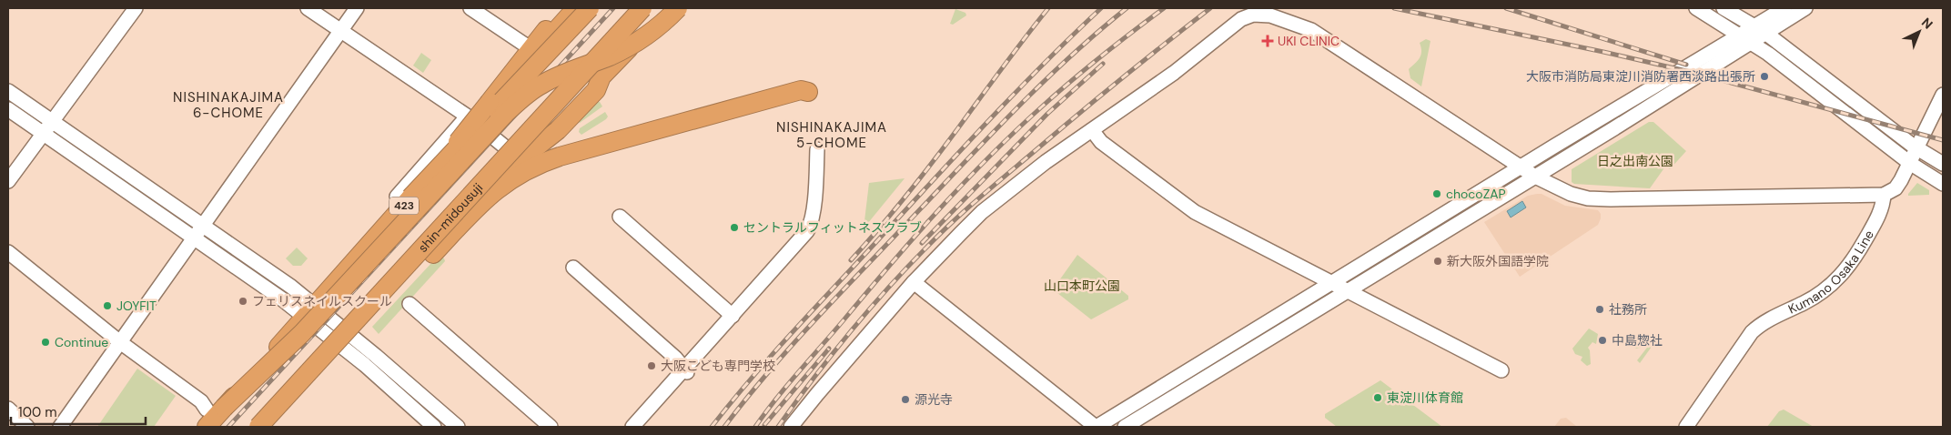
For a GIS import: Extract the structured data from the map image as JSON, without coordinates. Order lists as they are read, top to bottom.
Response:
{
  "streets": {
    "highway": ["423", "shin-midousuji"],
    "street": ["Kumano Osaka Line"]
  },
  "districts": ["NISHINAKAJIMA 6-CHOME", "NISHINAKAJIMA 5-CHOME"],
  "parks": ["日之出南公園", "山口本町公園"],
  "places": {
    "health": ["UKI CLINIC"],
    "other": [
      "大阪市消防局東淀川消防署西淡路出張所",
      "chocoZAP",
      "セントラルフィットネスクラブ",
      "新大阪外国語学院",
      "フェリスネイルスクール",
      "JOYFIT",
      "社務所",
      "中島惣社",
      "Continue",
      "大阪こども専門学校",
      "東淀川体育館",
      "源光寺"
    ]
  },
  "scale_bar": "100 m",
  "north": "top right"
}
